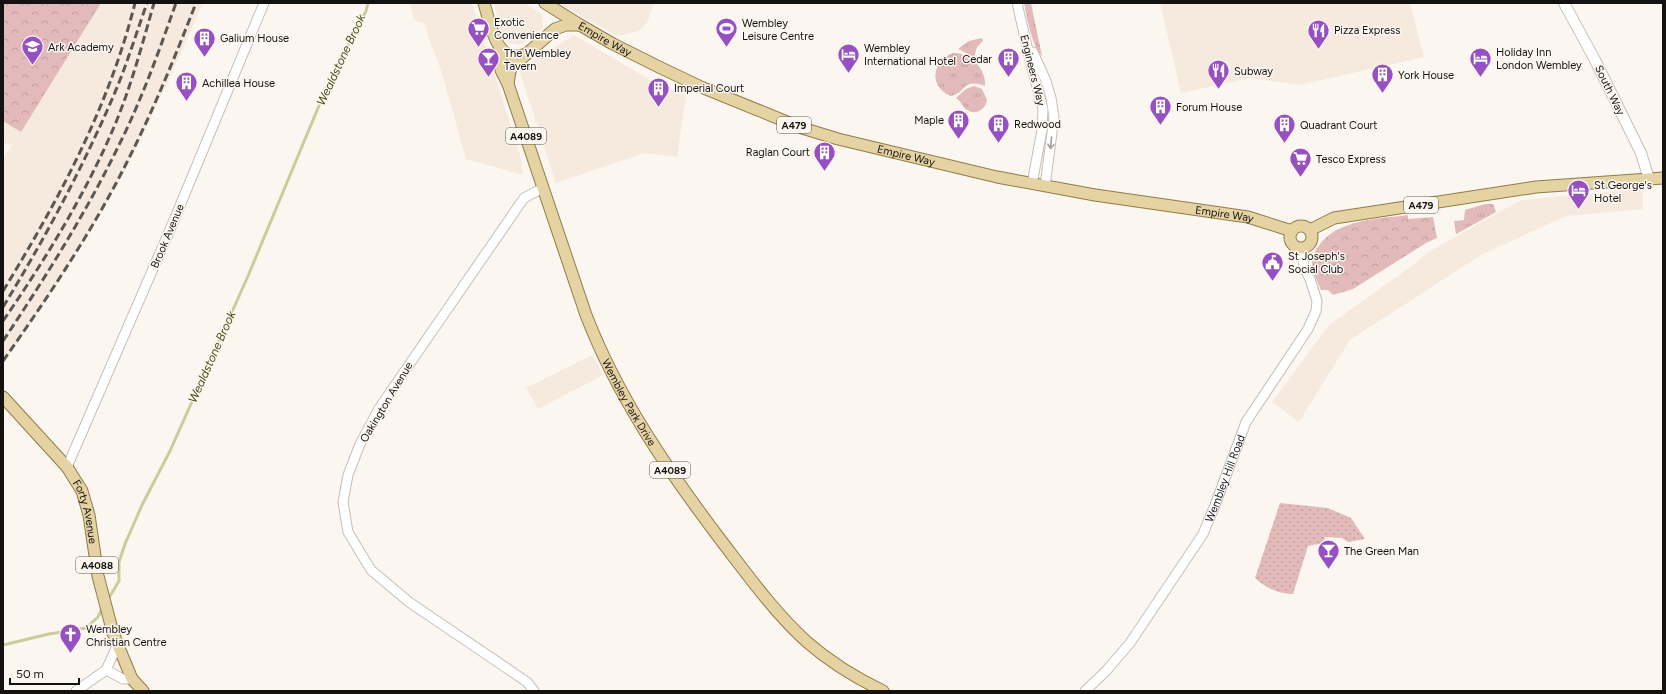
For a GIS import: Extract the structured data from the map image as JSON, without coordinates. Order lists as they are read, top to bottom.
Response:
{
  "streets": {
    "main road": [
      "Empire Way",
      "South Way",
      "A479",
      "A4089",
      "Wembley Park Drive",
      "Forty Avenue",
      "A4088"
    ],
    "street": [
      "Engineers Way",
      "Brook Avenue",
      "Oakington Avenue",
      "Wembley Hill Road"
    ]
  },
  "crossings": [
    ["Empire Way", "Engineers Way"],
    ["Empire Way", "South Way"],
    ["Empire Way", "A479"],
    ["Empire Way", "Wembley Hill Road"],
    ["South Way", "A479"],
    ["Brook Avenue", "Forty Avenue"],
    ["Oakington Avenue", "Wembley Park Drive"]
  ],
  "water": ["Wealdstone Brook"],
  "places": {
    "supermarket": ["Exotic Convenience", "Tesco Express"],
    "sports": ["Wembley Leisure Centre"],
    "restaurant": ["Pizza Express", "Subway"],
    "building": [
      "Galium House",
      "Cedar",
      "York House",
      "Achillea House",
      "Imperial Court",
      "Forum House",
      "Maple",
      "Redwood",
      "Quadrant Court",
      "Raglan Court"
    ],
    "school or university": ["Ark Academy"],
    "hotel": ["Wembley International Hotel", "Holiday Inn London Wembley", "St George's Hotel"],
    "bar": ["The Wembley Tavern", "The Green Man"],
    "public building": ["St Joseph's Social Club"],
    "church": ["Wembley Christian Centre"]
  },
  "scale_bar": "50 m"
}
